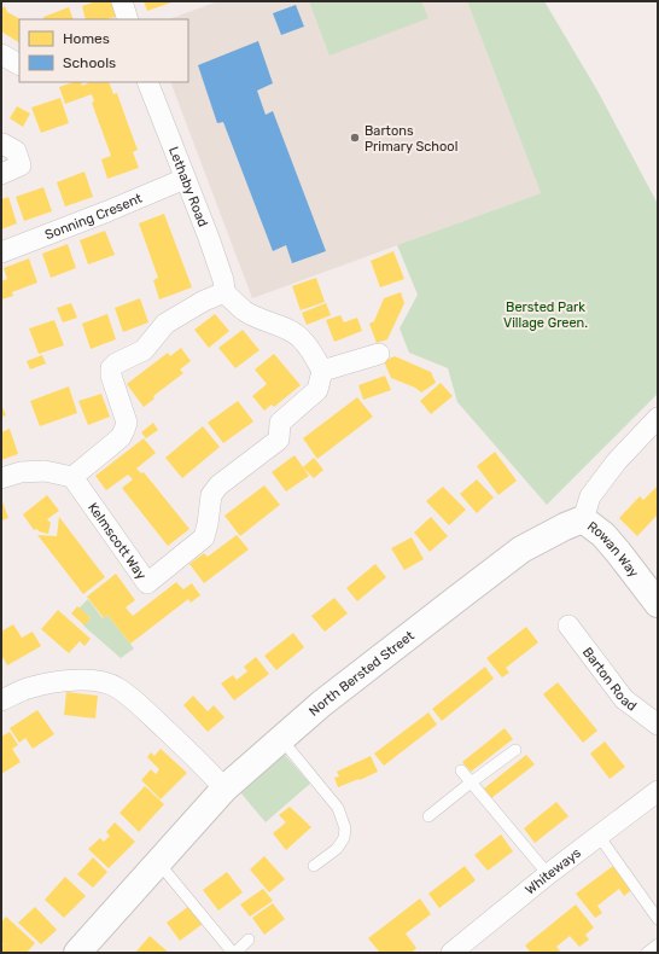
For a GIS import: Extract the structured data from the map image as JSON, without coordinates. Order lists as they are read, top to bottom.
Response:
{
  "streets": {
    "street": [
      "Lethaby Road",
      "Sonning Cresent",
      "Kelmscott Way",
      "Rowan Way",
      "North Bersted Street",
      "Barton Road",
      "Whiteways"
    ]
  },
  "crossings": [
    ["Lethaby Road", "Sonning Cresent"],
    ["Rowan Way", "North Bersted Street"]
  ],
  "parks": ["Bersted Park Village Green."],
  "places": ["Bartons Primary School"],
  "legend": ["Homes", "Schools"]
}
